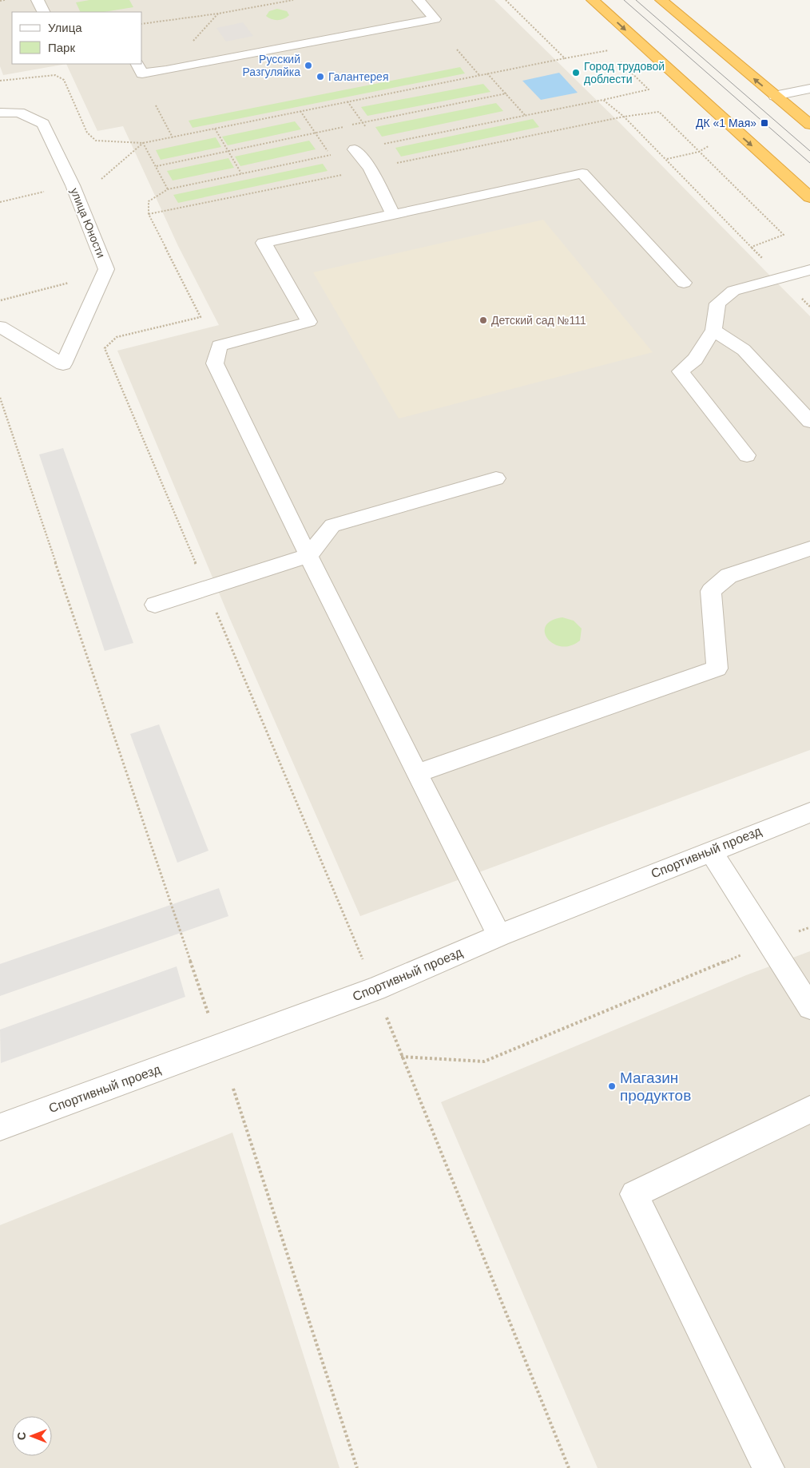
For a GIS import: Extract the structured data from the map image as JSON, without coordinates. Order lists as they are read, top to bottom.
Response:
{
  "streets": {
    "street": ["улица Юности", "Спортивный проезд"]
  },
  "places": {
    "other": [
      "Русский Разгуляйка",
      "Город трудовой доблести",
      "Галантерея",
      "Детский сад №111",
      "Магазин продуктов"
    ],
    "transit": ["ДК «1 Мая»"]
  },
  "legend": ["Улица", "Парк"],
  "north": "left"
}
